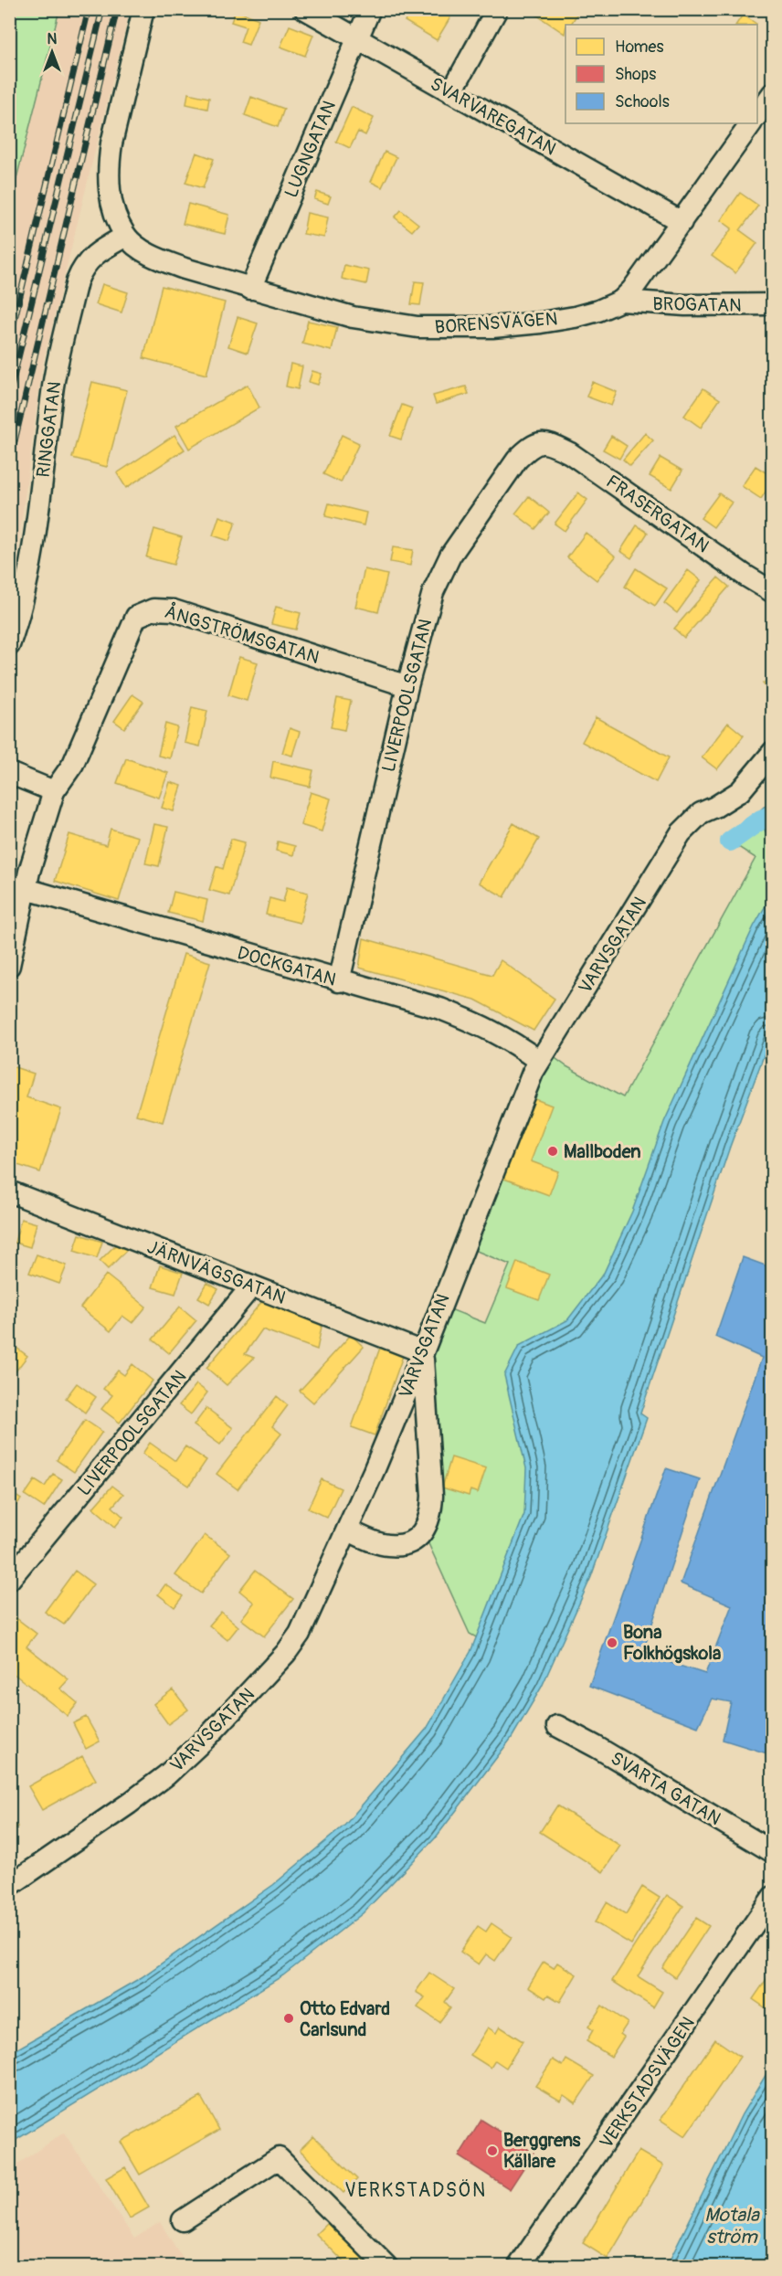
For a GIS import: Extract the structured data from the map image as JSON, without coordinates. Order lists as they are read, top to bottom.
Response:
{
  "streets": {
    "street": [
      "SVARVAREGATAN",
      "LUGNGATAN",
      "BROGATAN",
      "BORENSVÄGEN",
      "RINGGATAN",
      "FRASERGATAN",
      "ÅNGSTRÖMSGATAN",
      "LIVERPOOLSGATAN",
      "VARVSGATAN",
      "DOCKGATAN",
      "JÄRNVÄGSGATAN",
      "SVARTA GATAN",
      "VERKSTADSVÄGEN"
    ]
  },
  "crossings": [
    ["SVARVAREGATAN", "LUGNGATAN"],
    ["SVARVAREGATAN", "BORENSVÄGEN"],
    ["LUGNGATAN", "BORENSVÄGEN"],
    ["BROGATAN", "BORENSVÄGEN"],
    ["BORENSVÄGEN", "RINGGATAN"],
    ["FRASERGATAN", "LIVERPOOLSGATAN"],
    ["ÅNGSTRÖMSGATAN", "LIVERPOOLSGATAN"],
    ["LIVERPOOLSGATAN", "DOCKGATAN"],
    ["LIVERPOOLSGATAN", "JÄRNVÄGSGATAN"],
    ["VARVSGATAN", "DOCKGATAN"],
    ["VARVSGATAN", "JÄRNVÄGSGATAN"]
  ],
  "districts": ["VERKSTADSÖN"],
  "water": ["Motala ström"],
  "places": [
    "Mallboden",
    "Bona Folkhögskola",
    "Otto Edvard Carlsund",
    "Berggrens Källare"
  ],
  "legend": ["Homes", "Shops", "Schools"],
  "north": "top"
}
